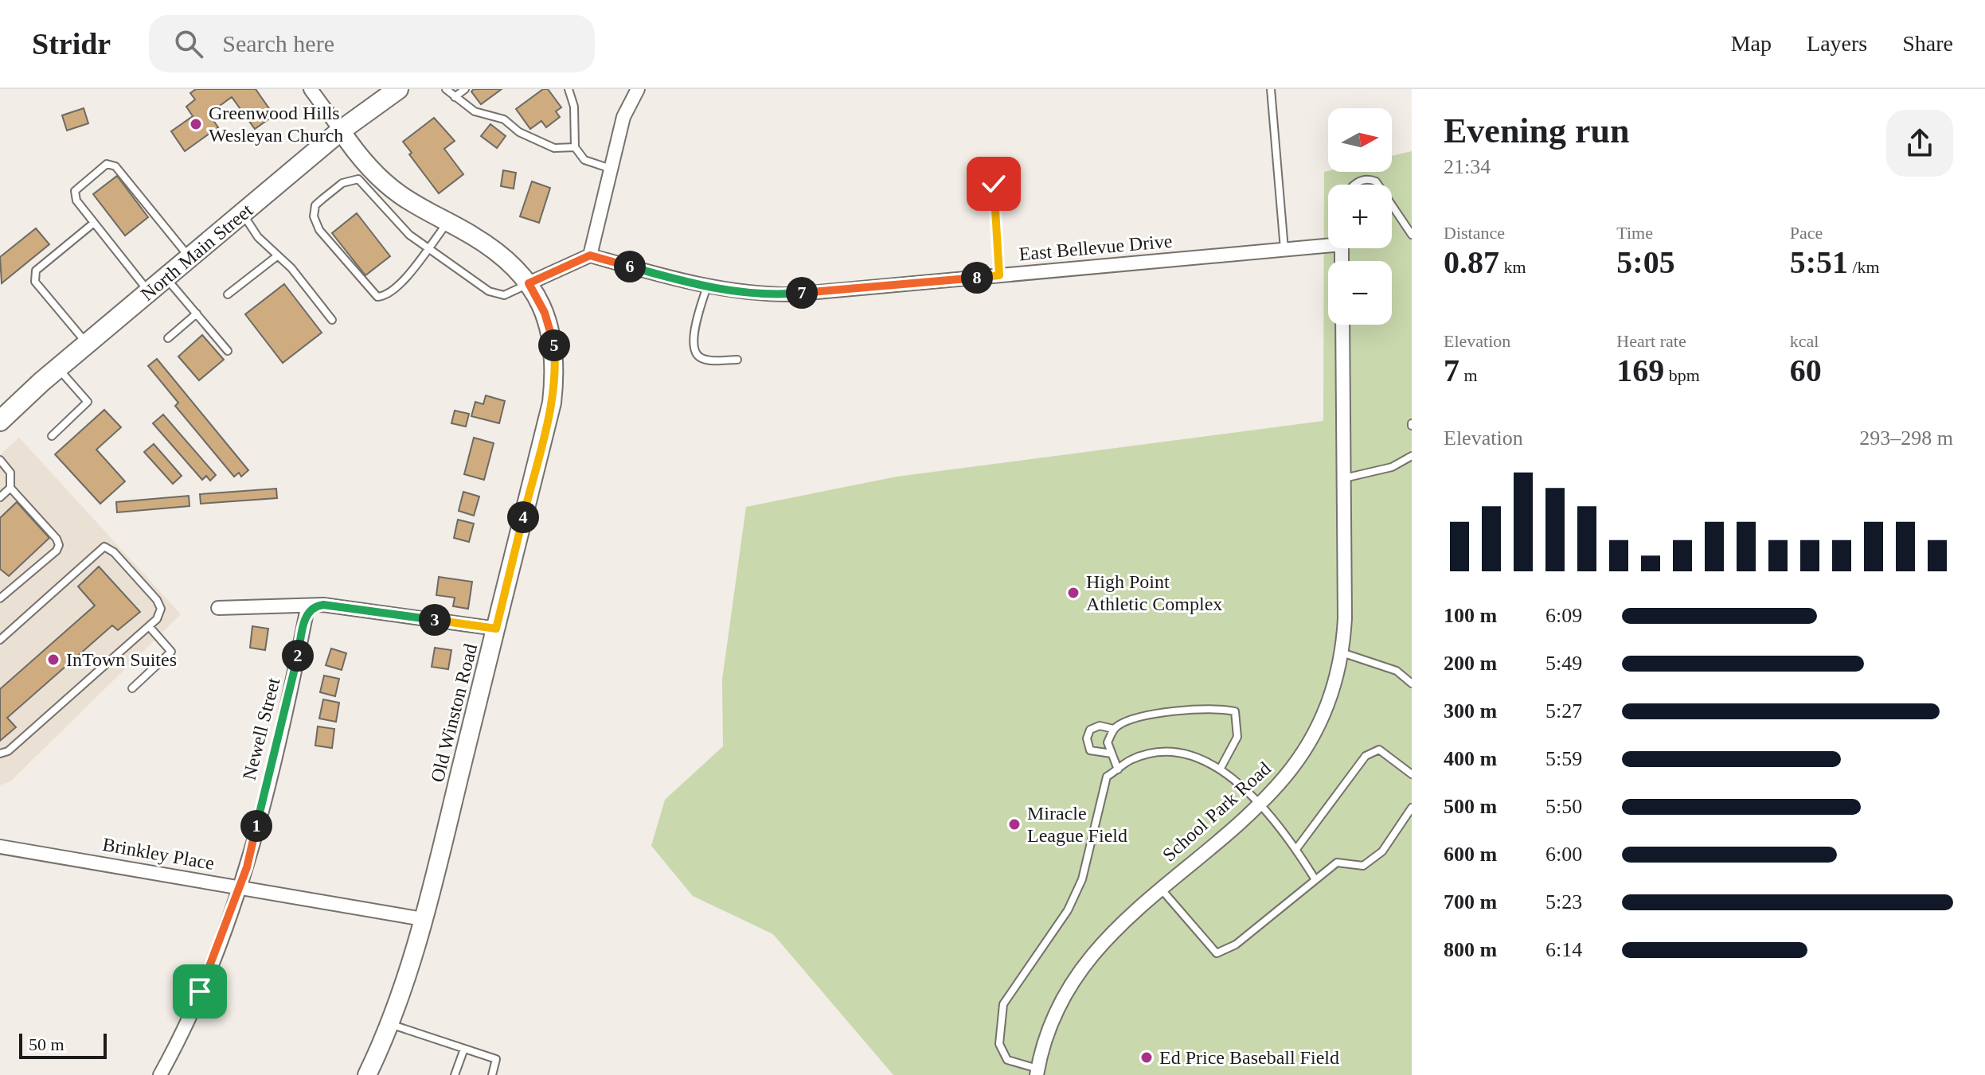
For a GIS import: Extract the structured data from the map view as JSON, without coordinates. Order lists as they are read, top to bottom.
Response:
{
  "streets": {
    "main road": ["North Main Street"],
    "street": [
      "East Bellevue Drive",
      "Old Winston Road",
      "Newell Street",
      "School Park Road",
      "Brinkley Place"
    ]
  },
  "crossings": [
    ["North Main Street", "Old Winston Road"],
    ["Old Winston Road", "Brinkley Place"],
    ["Newell Street", "Brinkley Place"]
  ],
  "places": [
    "Greenwood Hills Wesleyan Church",
    "High Point Athletic Complex",
    "InTown Suites",
    "Miracle League Field",
    "Ed Price Baseball Field"
  ],
  "scale_bar": "50 m",
  "north": "right",
  "page": {
    "header": "Stridr",
    "search": "Search here",
    "nav": ["Map", "Layers", "Share"],
    "heading": ["Evening run", "21:34"],
    "map_buttons": ["+", "−"],
    "stats": [
      ["Distance", "0.87 km"],
      ["Time", "5:05"],
      ["Pace", "5:51 /km"],
      ["Elevation", "7 m"],
      ["Heart rate", "169 bpm"],
      ["kcal", "60"]
    ],
    "pins": [
      "6",
      "8",
      "7",
      "5",
      "4",
      "3",
      "2",
      "1"
    ],
    "chart": ["Elevation", "293–298 m"],
    "list": [
      {
        "name": "100 m",
        "note": "6:09"
      },
      {
        "name": "200 m",
        "note": "5:49"
      },
      {
        "name": "300 m",
        "note": "5:27"
      },
      {
        "name": "400 m",
        "note": "5:59"
      },
      {
        "name": "500 m",
        "note": "5:50"
      },
      {
        "name": "600 m",
        "note": "6:00"
      },
      {
        "name": "700 m",
        "note": "5:23"
      },
      {
        "name": "800 m",
        "note": "6:14"
      }
    ],
    "scale": "50 m"
  }
}
